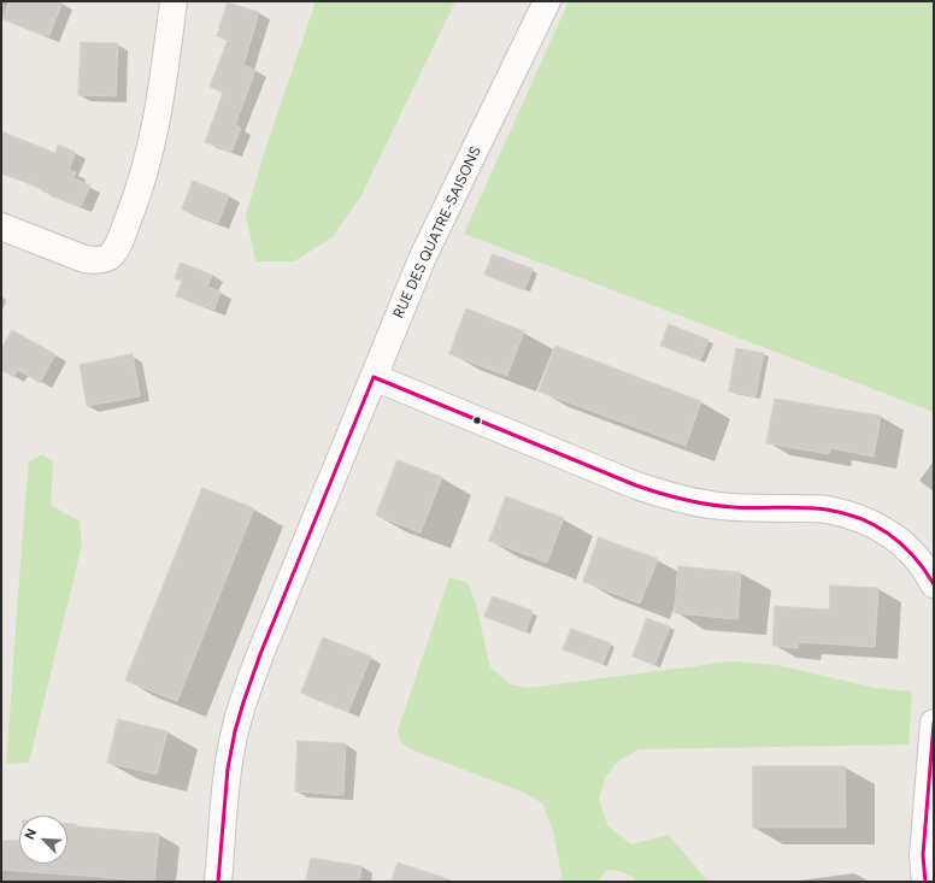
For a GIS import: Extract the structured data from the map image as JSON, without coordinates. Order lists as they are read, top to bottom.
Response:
{
  "streets": {
    "street": ["RUE DES QUATRE-SAISONS"]
  },
  "north": "top left"
}
